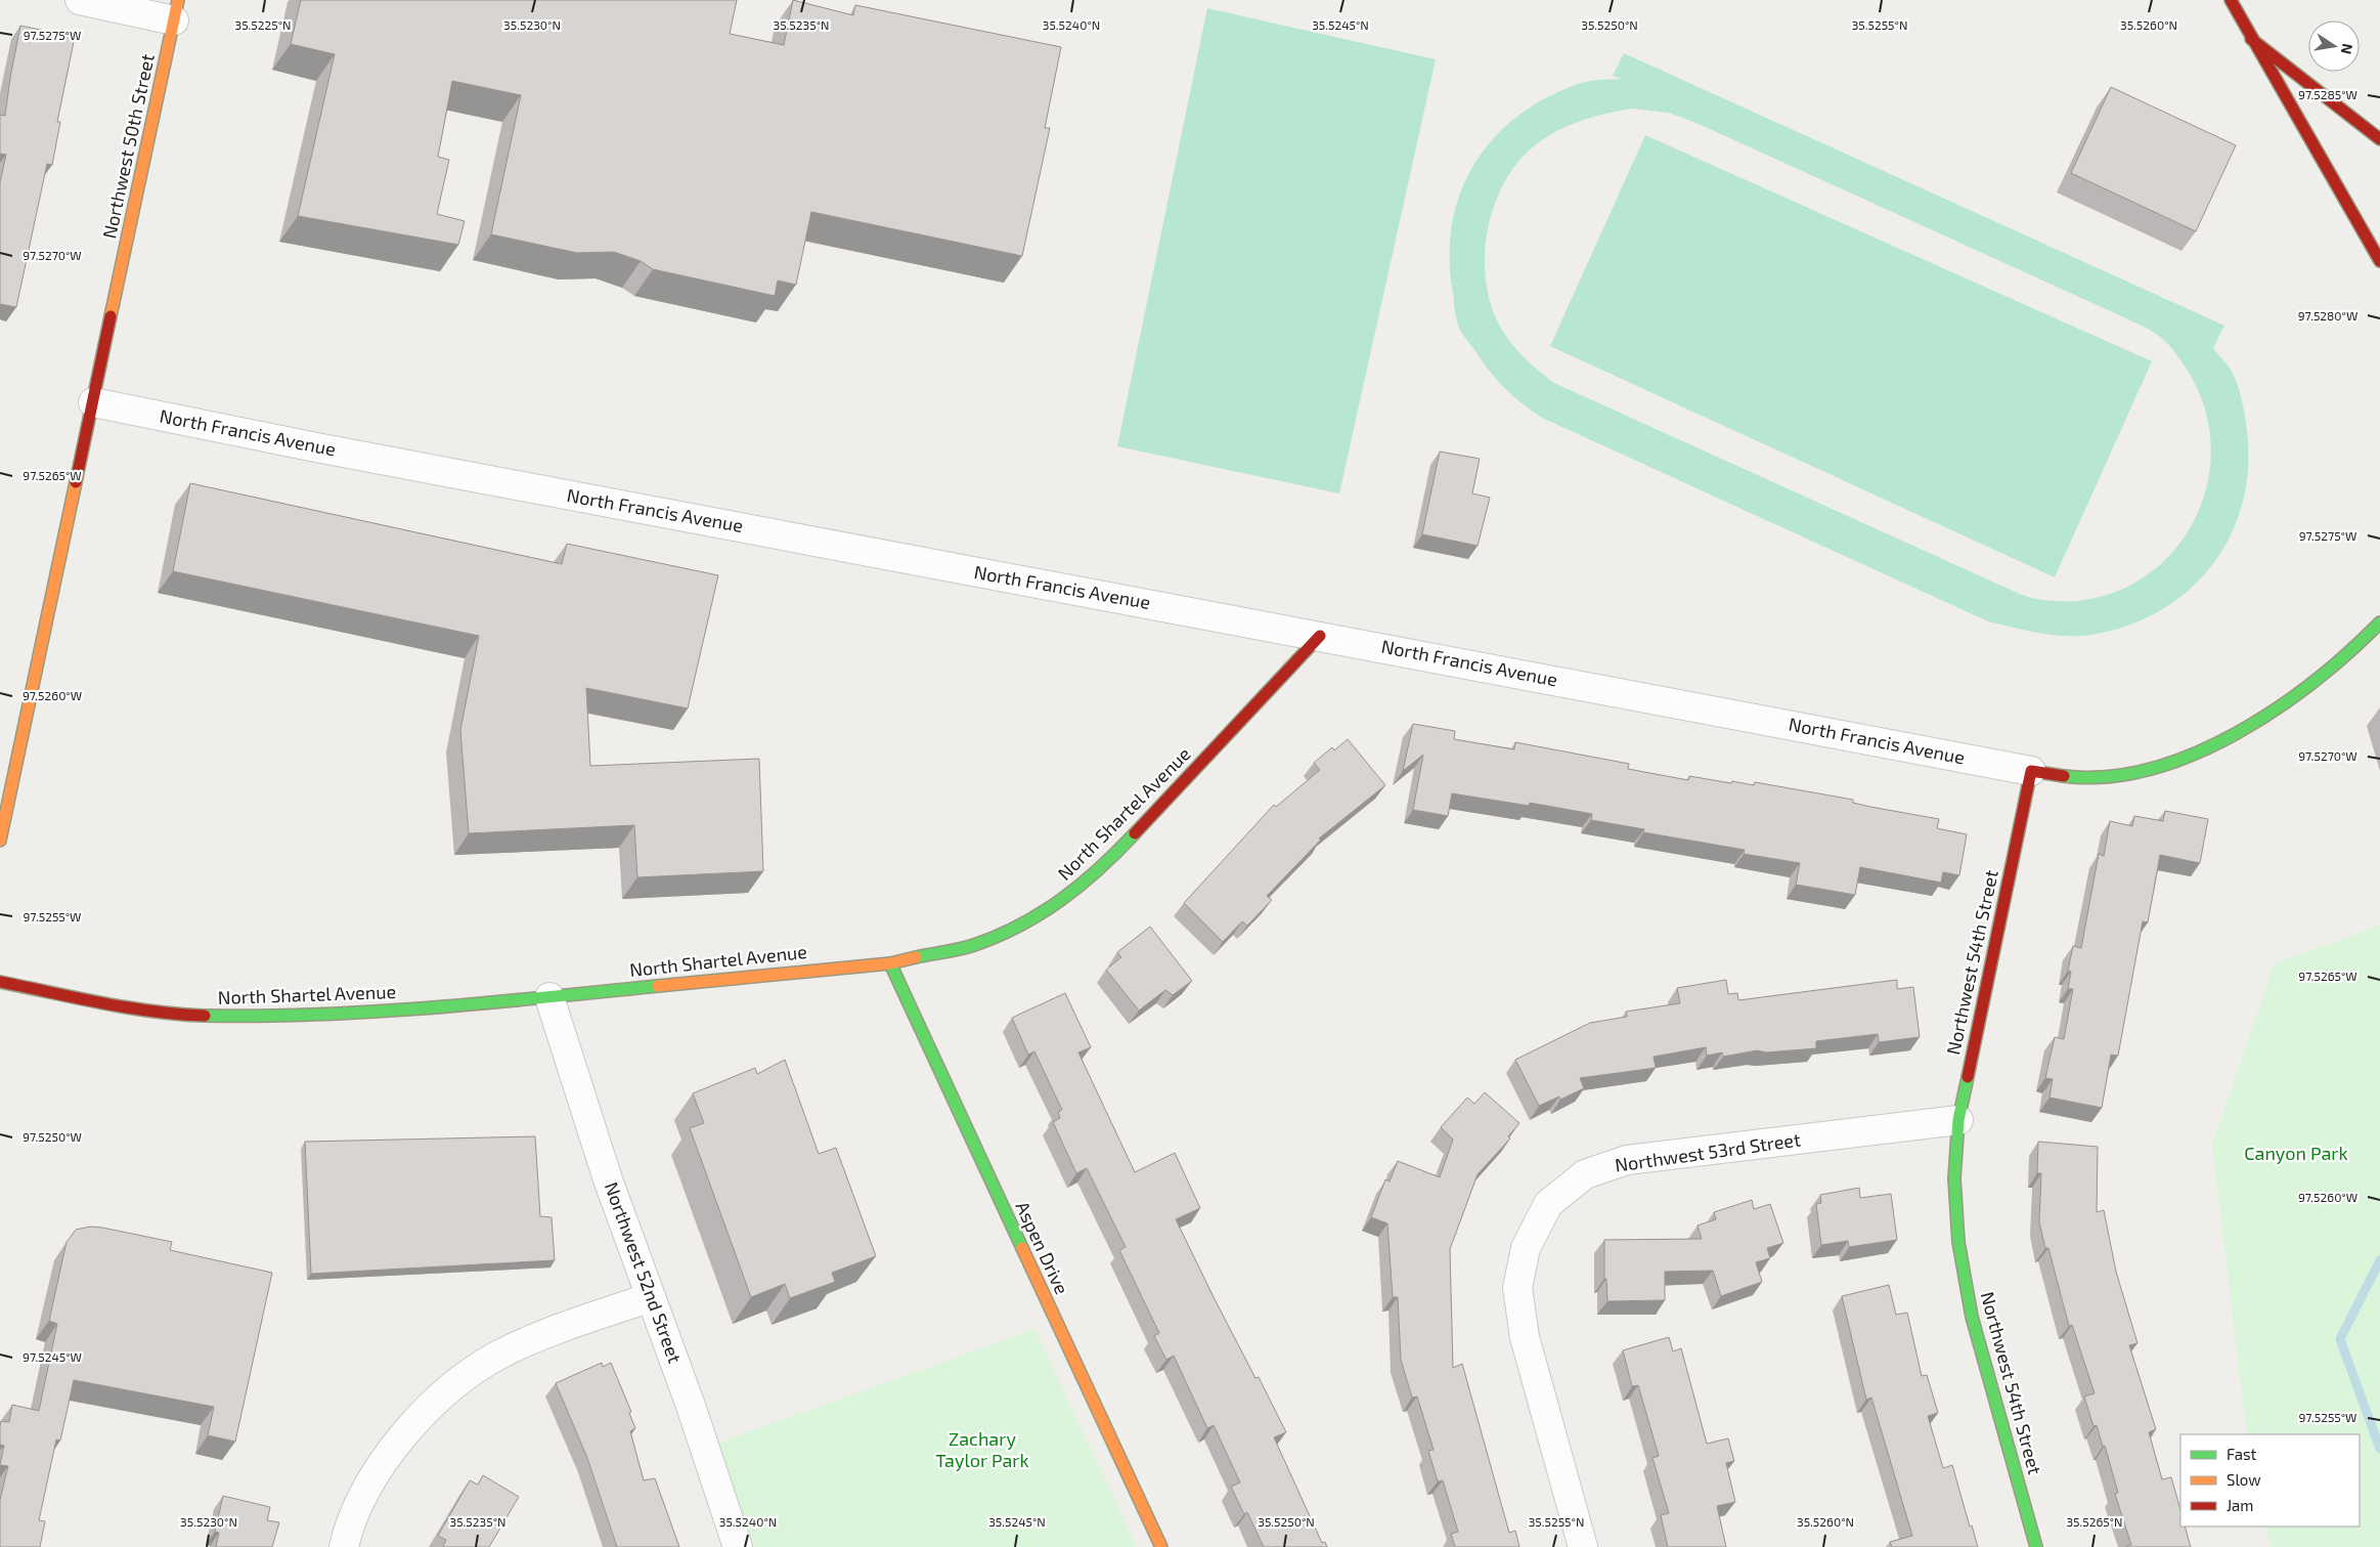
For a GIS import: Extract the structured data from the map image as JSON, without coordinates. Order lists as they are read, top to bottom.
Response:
{
  "streets": {
    "main road": [
      "Northwest 50th Street",
      "North Shartel Avenue",
      "Northwest 54th Street",
      "Aspen Drive"
    ],
    "street": ["North Francis Avenue", "Northwest 53rd Street", "Northwest 52nd Street"]
  },
  "crossings": [
    ["Northwest 50th Street", "North Francis Avenue"],
    ["North Francis Avenue", "North Shartel Avenue"],
    ["North Francis Avenue", "Northwest 54th Street"],
    ["North Shartel Avenue", "Aspen Drive"],
    ["North Shartel Avenue", "Northwest 52nd Street"],
    ["Northwest 54th Street", "Northwest 53rd Street"]
  ],
  "parks": ["Canyon Park", "Zachary Taylor Park"],
  "legend": ["Fast", "Slow", "Jam"],
  "north": "right",
  "coordinates": [
    "35.5225°N",
    "35.5230°N",
    "35.5235°N",
    "35.5240°N",
    "35.5245°N",
    "35.5250°N",
    "35.5255°N",
    "35.5260°N",
    "97.5275°W",
    "97.5285°W",
    "97.5270°W",
    "97.5280°W",
    "97.5265°W",
    "97.5260°W",
    "97.5255°W",
    "97.5250°W",
    "97.5245°W",
    "35.5265°N"
  ]
}
